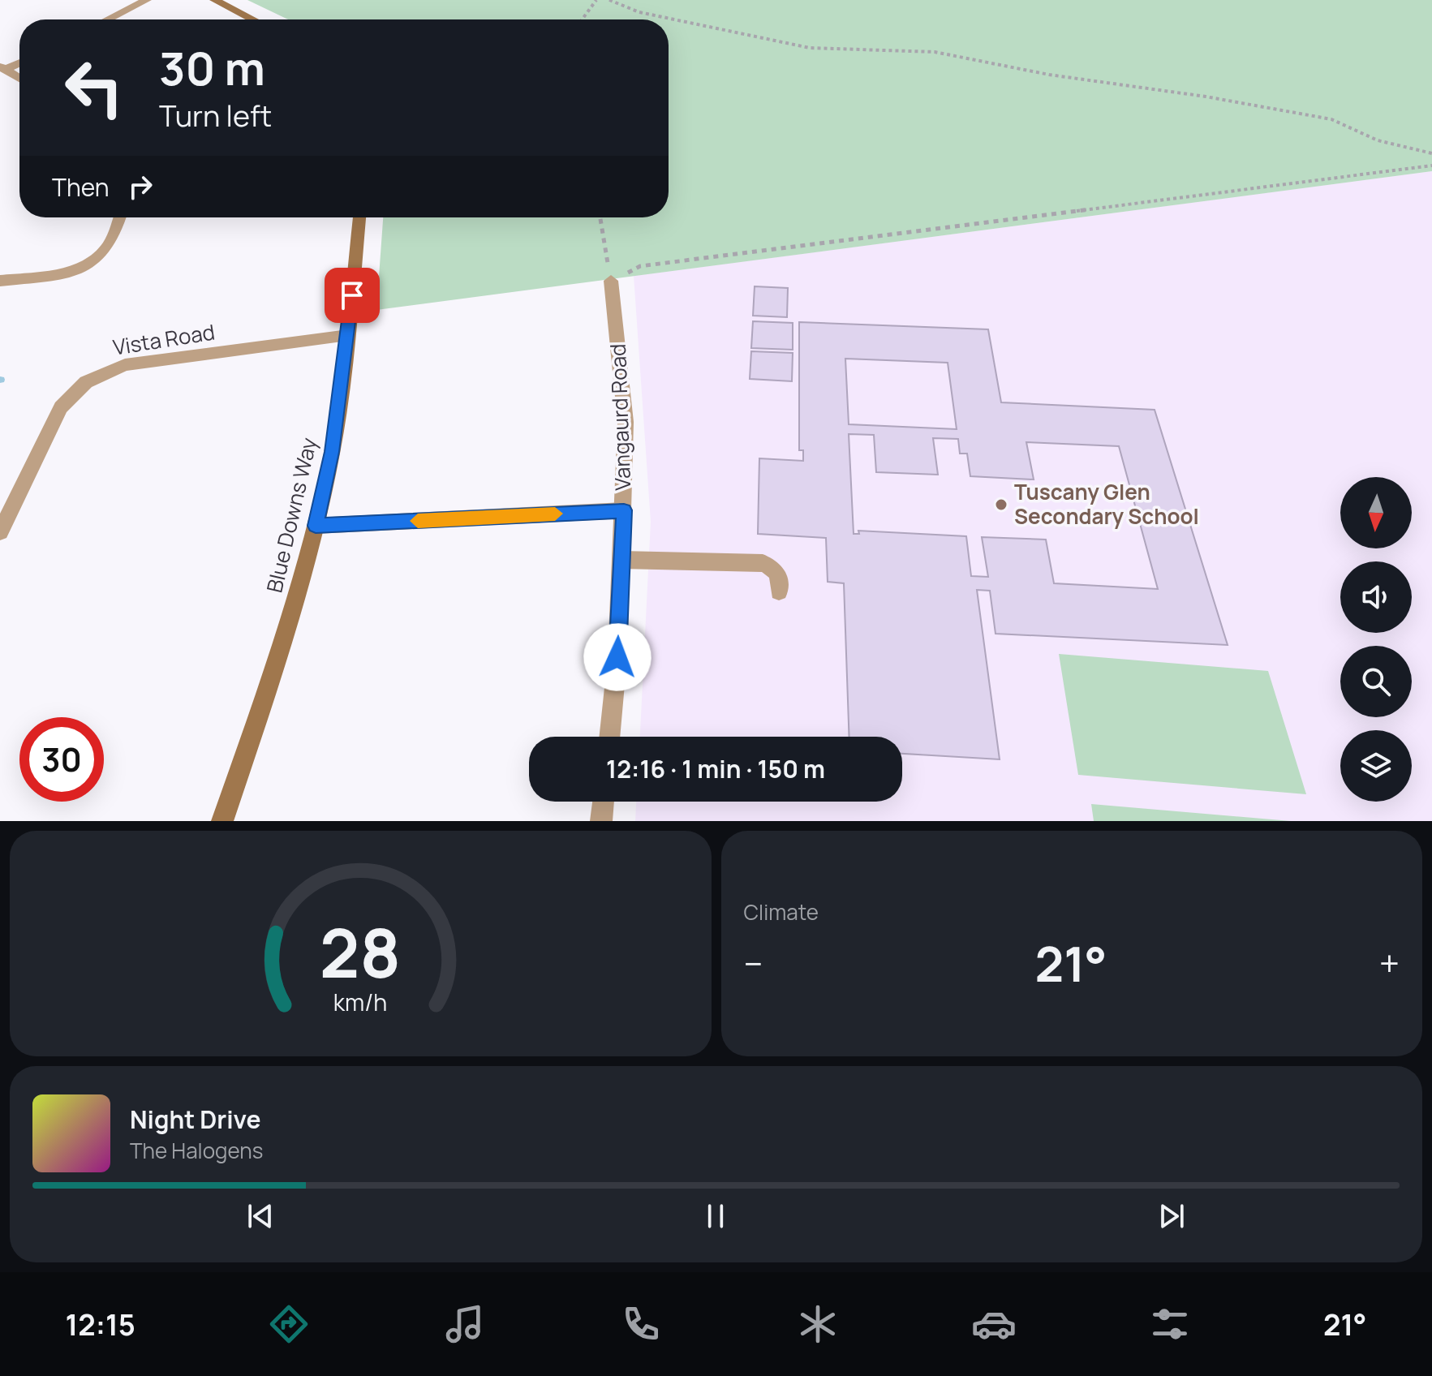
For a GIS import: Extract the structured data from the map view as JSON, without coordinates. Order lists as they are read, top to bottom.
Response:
{
  "streets": {
    "street": ["Vista Road", "Vangaurd Road", "Blue Downs Way"]
  },
  "crossings": [
    ["Vista Road", "Blue Downs Way"]
  ],
  "places": ["Tuscany Glen Secondary School"],
  "north": "bottom",
  "page": {
    "turn": ["30 m", "Turn left"],
    "then": "Then",
    "limit": "30",
    "trip": "12:16 · 1 min · 150 m",
    "tile": "Climate",
    "heat": ["−", "21°", "+"],
    "song": ["Night Drive", "The Halogens"],
    "tabs": ["12:15", "21°"],
    "gauge": ["28", "km/h"]
  }
}
